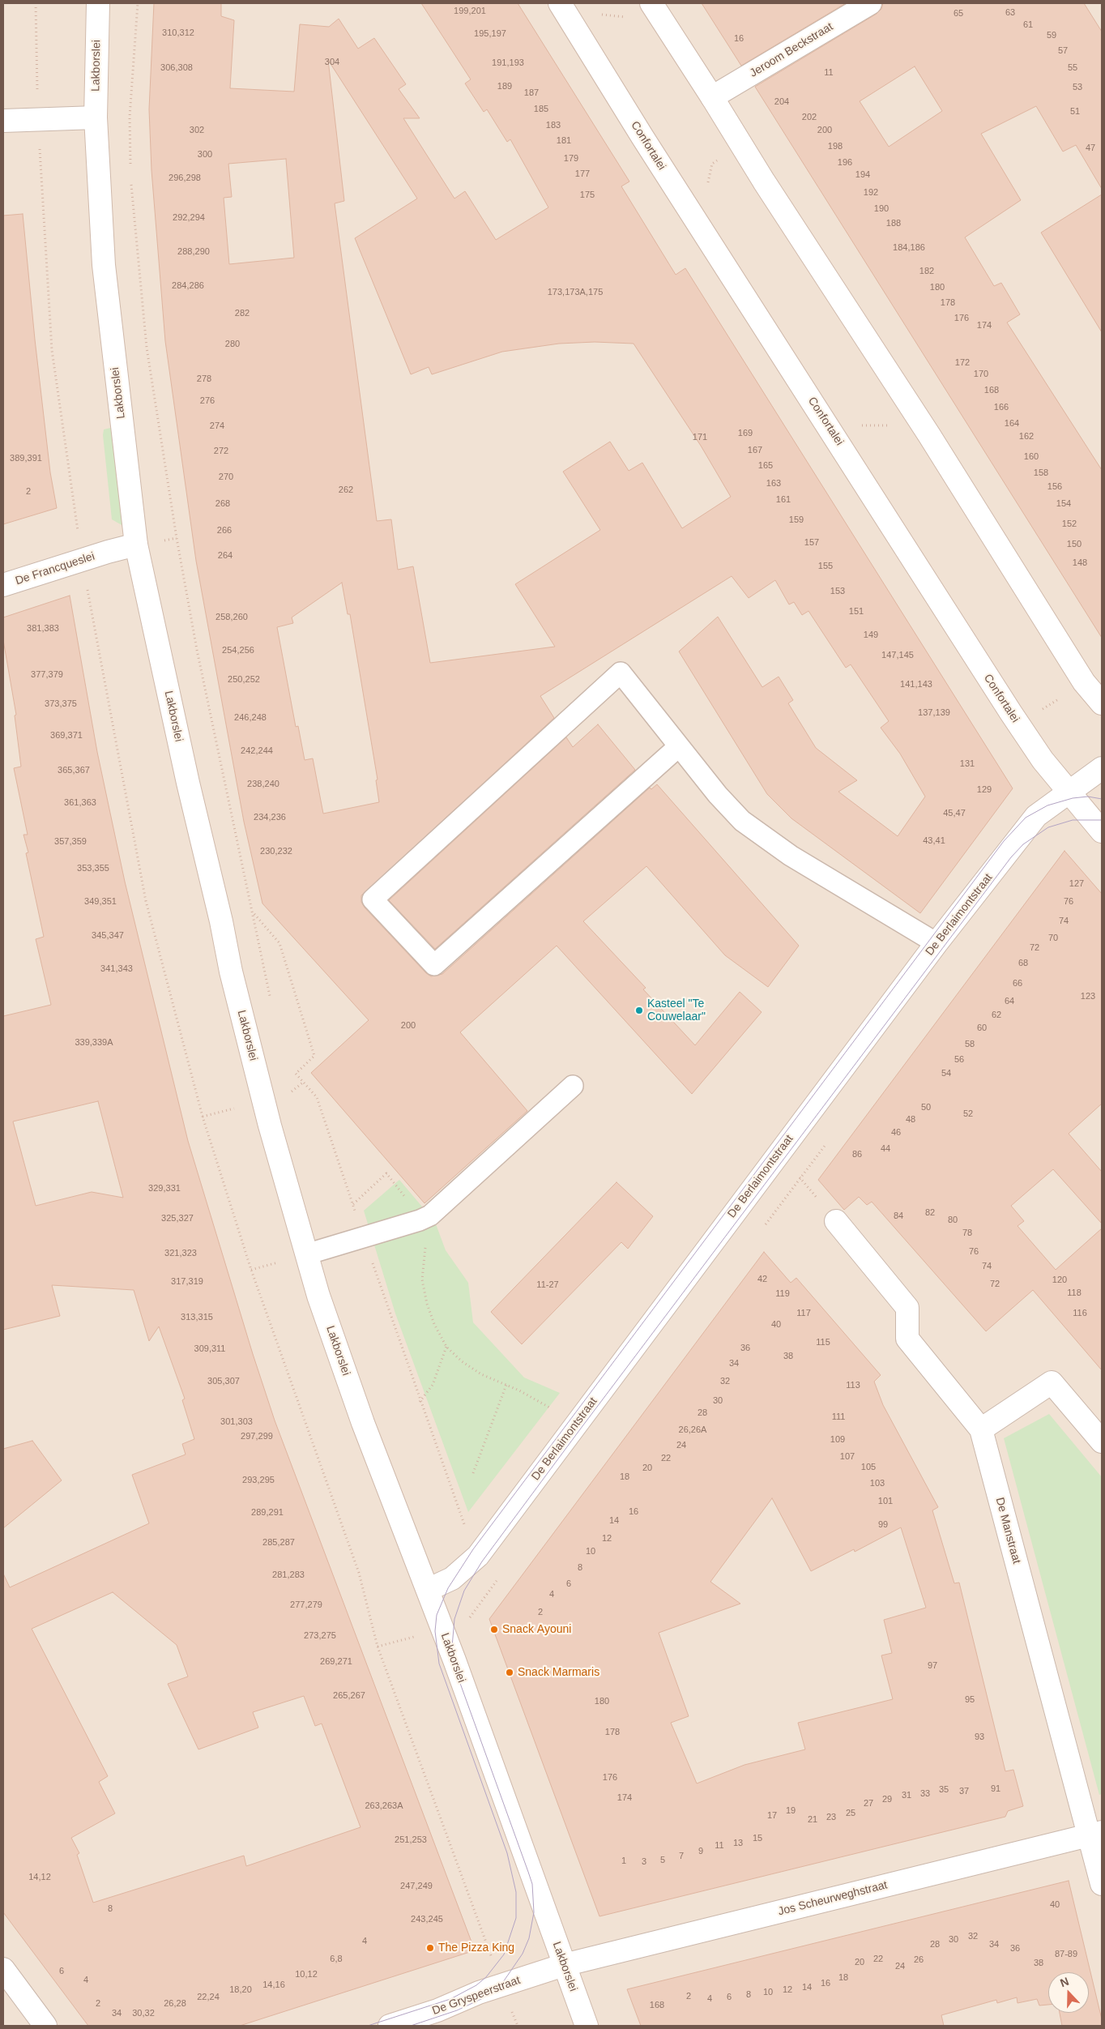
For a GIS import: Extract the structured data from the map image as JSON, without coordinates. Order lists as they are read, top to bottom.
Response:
{
  "streets": {
    "street": [
      "Jeroom Beckstraat",
      "Lakborslei",
      "Confortalei",
      "De Francqueslei",
      "De Berlaimontstraat",
      "De Manstraat",
      "Jos Scheurweghstraat",
      "De Gryspeerstraat"
    ]
  },
  "crossings": [
    ["Lakborslei", "De Francqueslei"],
    ["Lakborslei", "De Berlaimontstraat"],
    ["Lakborslei", "Jos Scheurweghstraat"],
    ["Lakborslei", "De Gryspeerstraat"],
    ["Confortalei", "De Berlaimontstraat"],
    ["De Manstraat", "Jos Scheurweghstraat"],
    ["Jos Scheurweghstraat", "De Gryspeerstraat"]
  ],
  "places": [
    "Kasteel \"Te Couwelaar\"",
    "Snack Ayouni",
    "Snack Marmaris",
    "The Pizza King"
  ],
  "house_numbers": [
    "199,201",
    "63",
    "65",
    "61",
    "310,312",
    "195,197",
    "59",
    "16",
    "57",
    "304",
    "191,193",
    "306,308",
    "55",
    "11",
    "189",
    "53",
    "187",
    "204",
    "185",
    "51",
    "202",
    "183",
    "302",
    "200",
    "181",
    "198",
    "47",
    "300",
    "179",
    "196",
    "177",
    "194",
    "296,298",
    "192",
    "175",
    "190",
    "292,294",
    "188",
    "184,186",
    "288,290",
    "182",
    "284,286",
    "180",
    "173,173A,175",
    "178",
    "282",
    "176",
    "174",
    "280",
    "172",
    "170",
    "278",
    "168",
    "276",
    "166",
    "164",
    "274",
    "169",
    "162",
    "171",
    "167",
    "272",
    "160",
    "389,391",
    "165",
    "158",
    "270",
    "163",
    "156",
    "262",
    "2",
    "161",
    "268",
    "154",
    "159",
    "152",
    "266",
    "157",
    "150",
    "264",
    "148",
    "155",
    "153",
    "151",
    "258,260",
    "381,383",
    "149",
    "254,256",
    "147,145",
    "377,379",
    "250,252",
    "141,143",
    "373,375",
    "137,139",
    "246,248",
    "369,371",
    "242,244",
    "131",
    "365,367",
    "238,240",
    "129",
    "361,363",
    "45,47",
    "234,236",
    "43,41",
    "357,359",
    "230,232",
    "353,355",
    "127",
    "349,351",
    "76",
    "74",
    "345,347",
    "70",
    "72",
    "68",
    "341,343",
    "66",
    "123",
    "64",
    "62",
    "200",
    "60",
    "339,339A",
    "58",
    "56",
    "54",
    "50",
    "52",
    "48",
    "46",
    "44",
    "86",
    "329,331",
    "82",
    "84",
    "325,327",
    "80",
    "78",
    "76",
    "321,323",
    "74",
    "42",
    "120",
    "317,319",
    "72",
    "11-27",
    "118",
    "119",
    "117",
    "116",
    "313,315",
    "40",
    "115",
    "36",
    "309,311",
    "38",
    "34",
    "305,307",
    "32",
    "113",
    "30",
    "28",
    "111",
    "301,303",
    "26,26A",
    "297,299",
    "109",
    "24",
    "107",
    "22",
    "105",
    "20",
    "18",
    "293,295",
    "103",
    "101",
    "16",
    "289,291",
    "14",
    "99",
    "12",
    "285,287",
    "10",
    "8",
    "281,283",
    "6",
    "4",
    "277,279",
    "2",
    "273,275",
    "269,271",
    "97",
    "265,267",
    "95",
    "180",
    "178",
    "93",
    "176",
    "91",
    "35",
    "37",
    "33",
    "31",
    "174",
    "29",
    "27",
    "263,263A",
    "19",
    "25",
    "17",
    "23",
    "21",
    "15",
    "251,253",
    "13",
    "11",
    "9",
    "7",
    "5",
    "1",
    "3",
    "14,12",
    "247,249",
    "40",
    "8",
    "243,245",
    "32",
    "30",
    "4",
    "28",
    "34",
    "36",
    "87-89",
    "6,8",
    "22",
    "26",
    "20",
    "38",
    "24",
    "6",
    "10,12",
    "18",
    "4",
    "16",
    "14,16",
    "14",
    "18,20",
    "12",
    "10",
    "8",
    "2",
    "22,24",
    "6",
    "4",
    "2",
    "26,28",
    "168",
    "34",
    "30,32"
  ],
  "north": "top"
}
